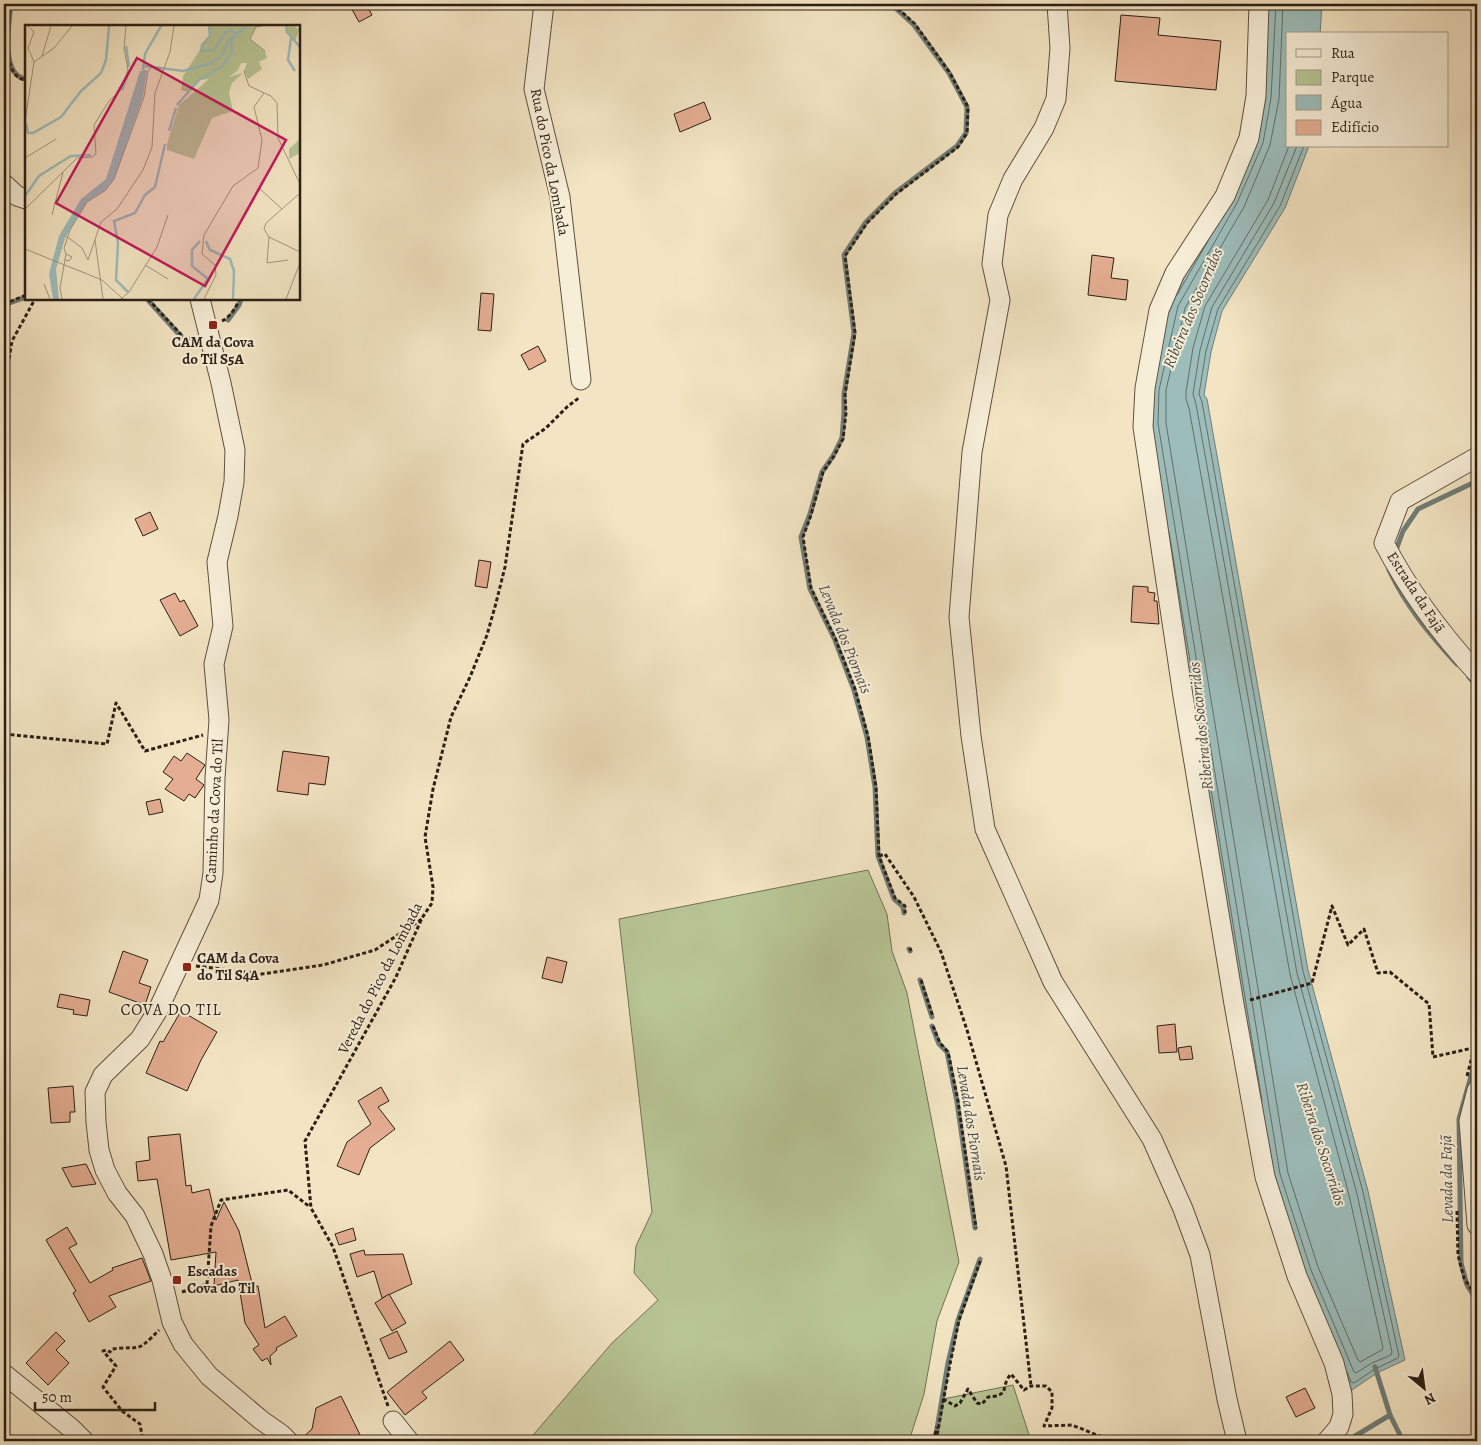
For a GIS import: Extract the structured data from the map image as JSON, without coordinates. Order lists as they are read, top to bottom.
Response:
{
  "streets": {
    "street": ["Rua do Pico da Lombada", "Estrada da Fajã", "Caminho da Cova do Til"],
    "path": ["Vereda do Pico da Lombada"]
  },
  "crossings": [
    ["Rua do Pico da Lombada", "Vereda do Pico da Lombada"]
  ],
  "districts": ["COVA DO TIL"],
  "water": ["Ribeira dos Socorridos", "Levada dos Piornais", "Levada da Fajã"],
  "places": {
    "transit": ["CAM da Cova do Til S5A", "CAM da Cova do Til S4A", "Escadas Cova do Til"]
  },
  "legend": [
    "Rua",
    "Parque",
    "Água",
    "Edifício"
  ],
  "scale_bar": "50 m",
  "north": "bottom right"
}
